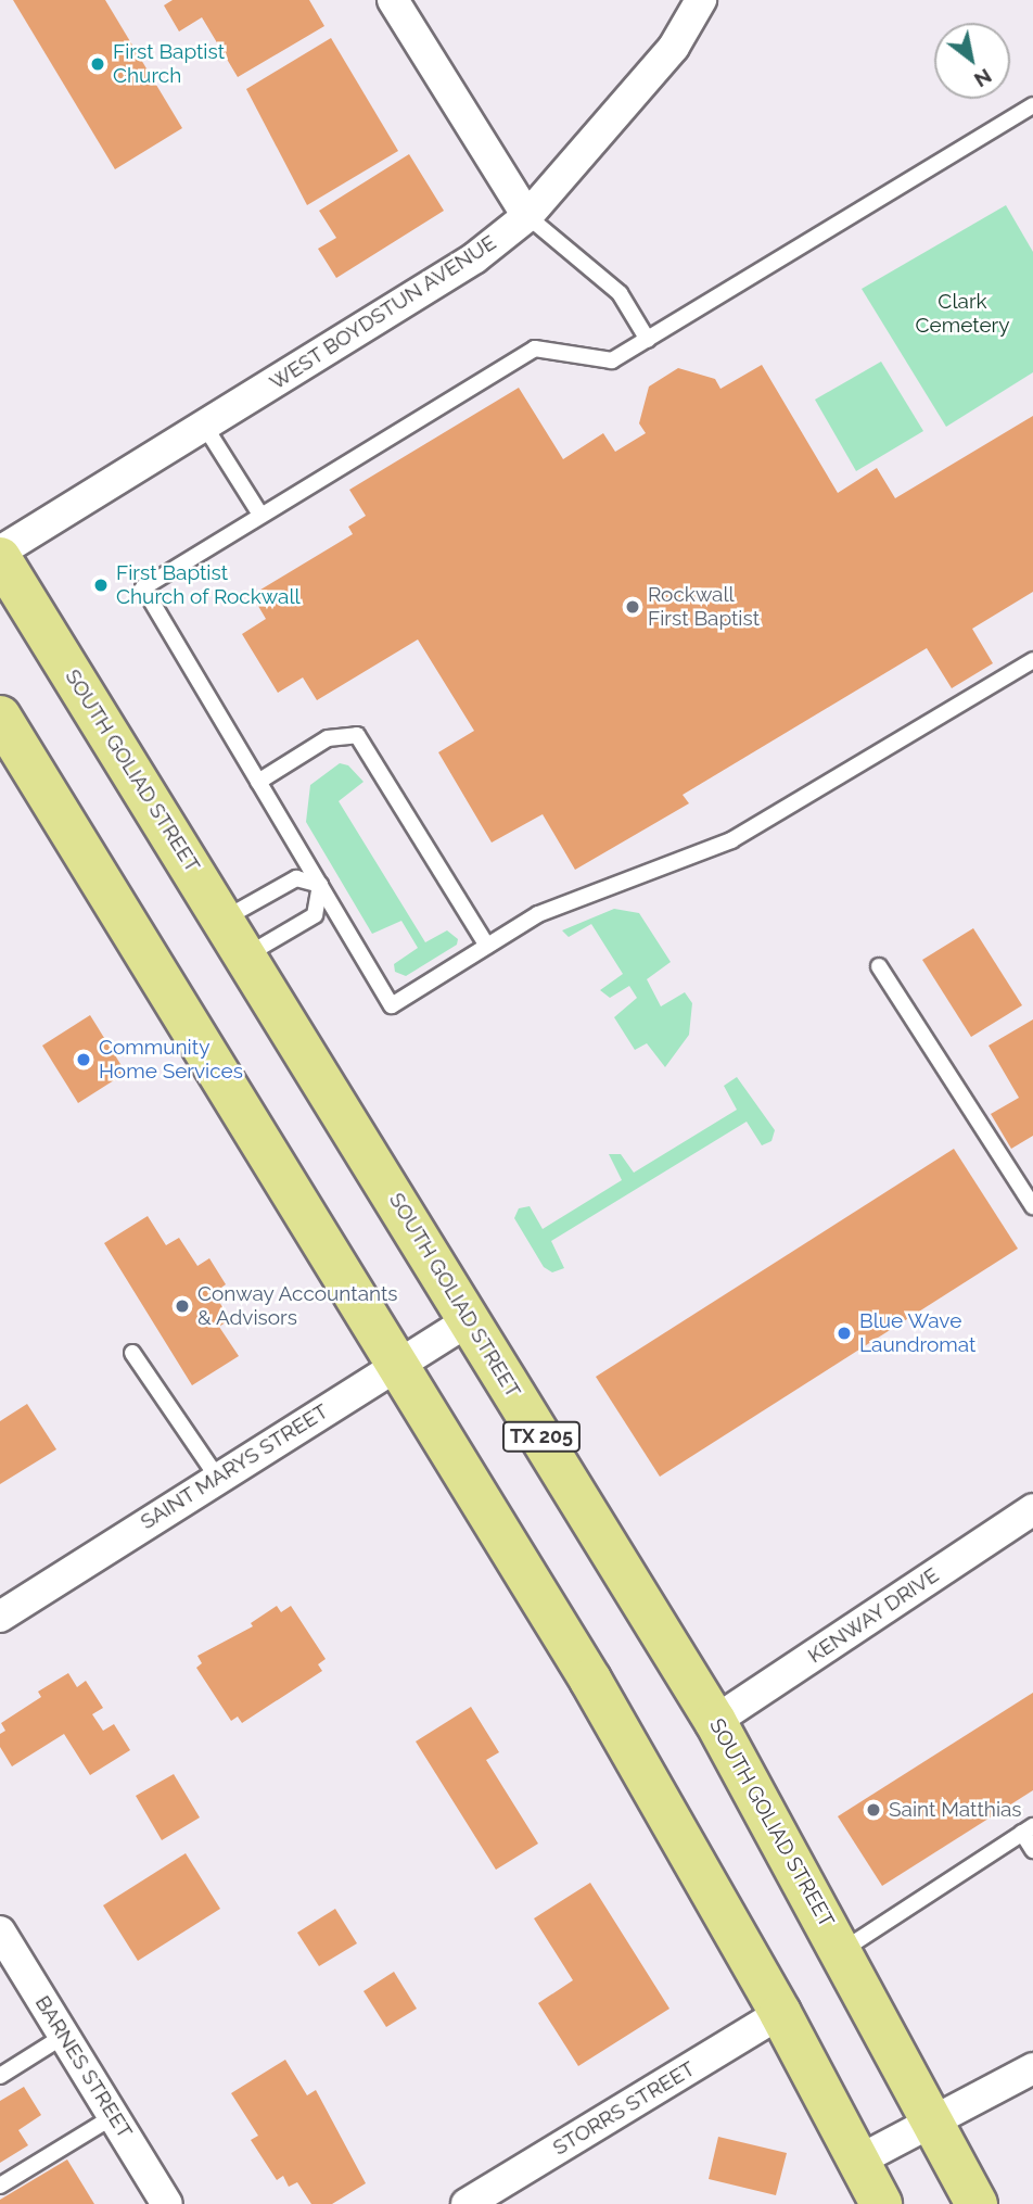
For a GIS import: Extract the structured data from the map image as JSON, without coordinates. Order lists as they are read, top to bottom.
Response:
{
  "streets": {
    "main road": ["SOUTH GOLIAD STREET", "TX 205"],
    "street": [
      "WEST BOYDSTUN AVENUE",
      "SAINT MARYS STREET",
      "KENWAY DRIVE",
      "BARNES STREET",
      "STORRS STREET"
    ]
  },
  "crossings": [
    ["SOUTH GOLIAD STREET", "SAINT MARYS STREET"],
    ["SOUTH GOLIAD STREET", "KENWAY DRIVE"]
  ],
  "parks": ["Clark Cemetery"],
  "places": [
    "First Baptist Church",
    "First Baptist Church of Rockwall",
    "Rockwall First Baptist",
    "Community Home Services",
    "Conway Accountants & Advisors",
    "Blue Wave Laundromat",
    "Saint Matthias"
  ],
  "north": "bottom right"
}
